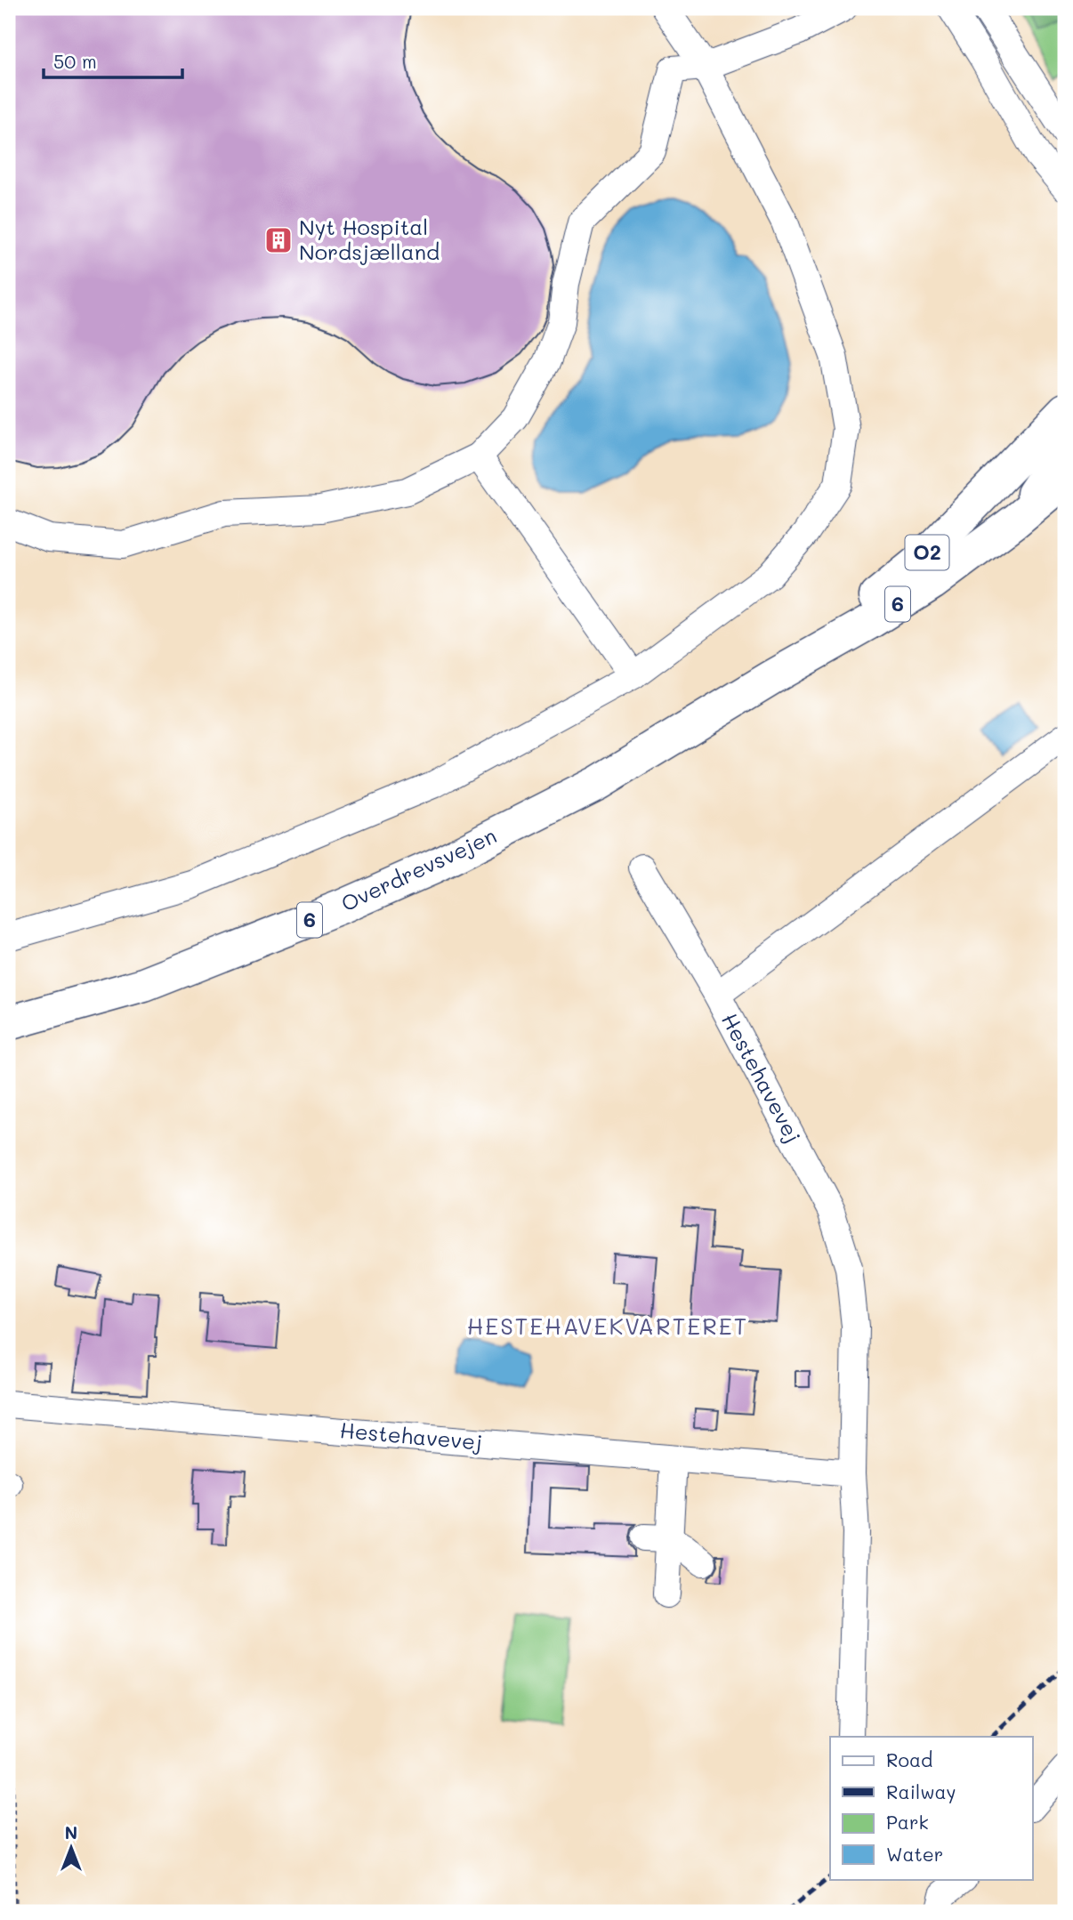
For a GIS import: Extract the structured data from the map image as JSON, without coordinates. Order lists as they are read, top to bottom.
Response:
{
  "streets": {
    "main road": ["O2", "6", "Overdrevsvejen"],
    "street": ["Hestehavevej"]
  },
  "districts": ["HESTEHAVEKVARTERET"],
  "places": {
    "building": ["Nyt Hospital Nordsjælland"]
  },
  "legend": [
    "Road",
    "Railway",
    "Park",
    "Water"
  ],
  "scale_bar": "50 m",
  "north": "top"
}
